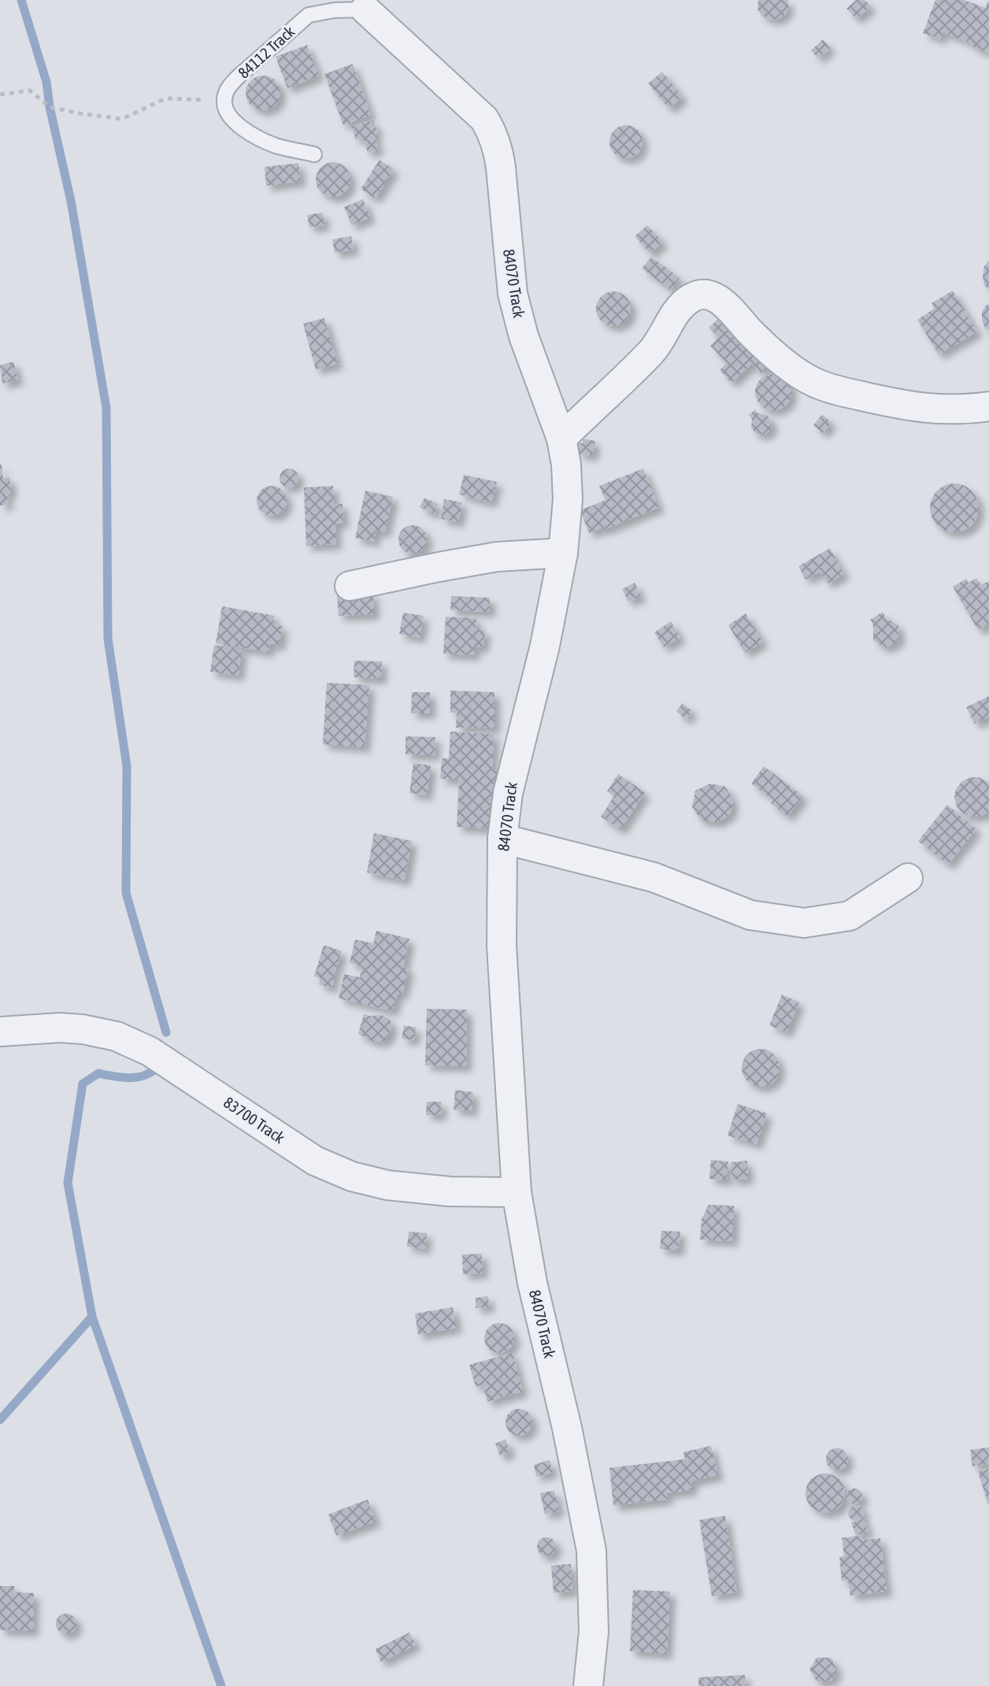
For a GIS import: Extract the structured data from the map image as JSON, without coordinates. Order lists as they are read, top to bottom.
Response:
{
  "streets": {
    "street": ["84070 Track", "83700 Track"],
    "lane": ["84112 Track"]
  },
  "crossings": [
    ["84112 Track", "84070 Track"],
    ["84070 Track", "83700 Track"]
  ]
}
